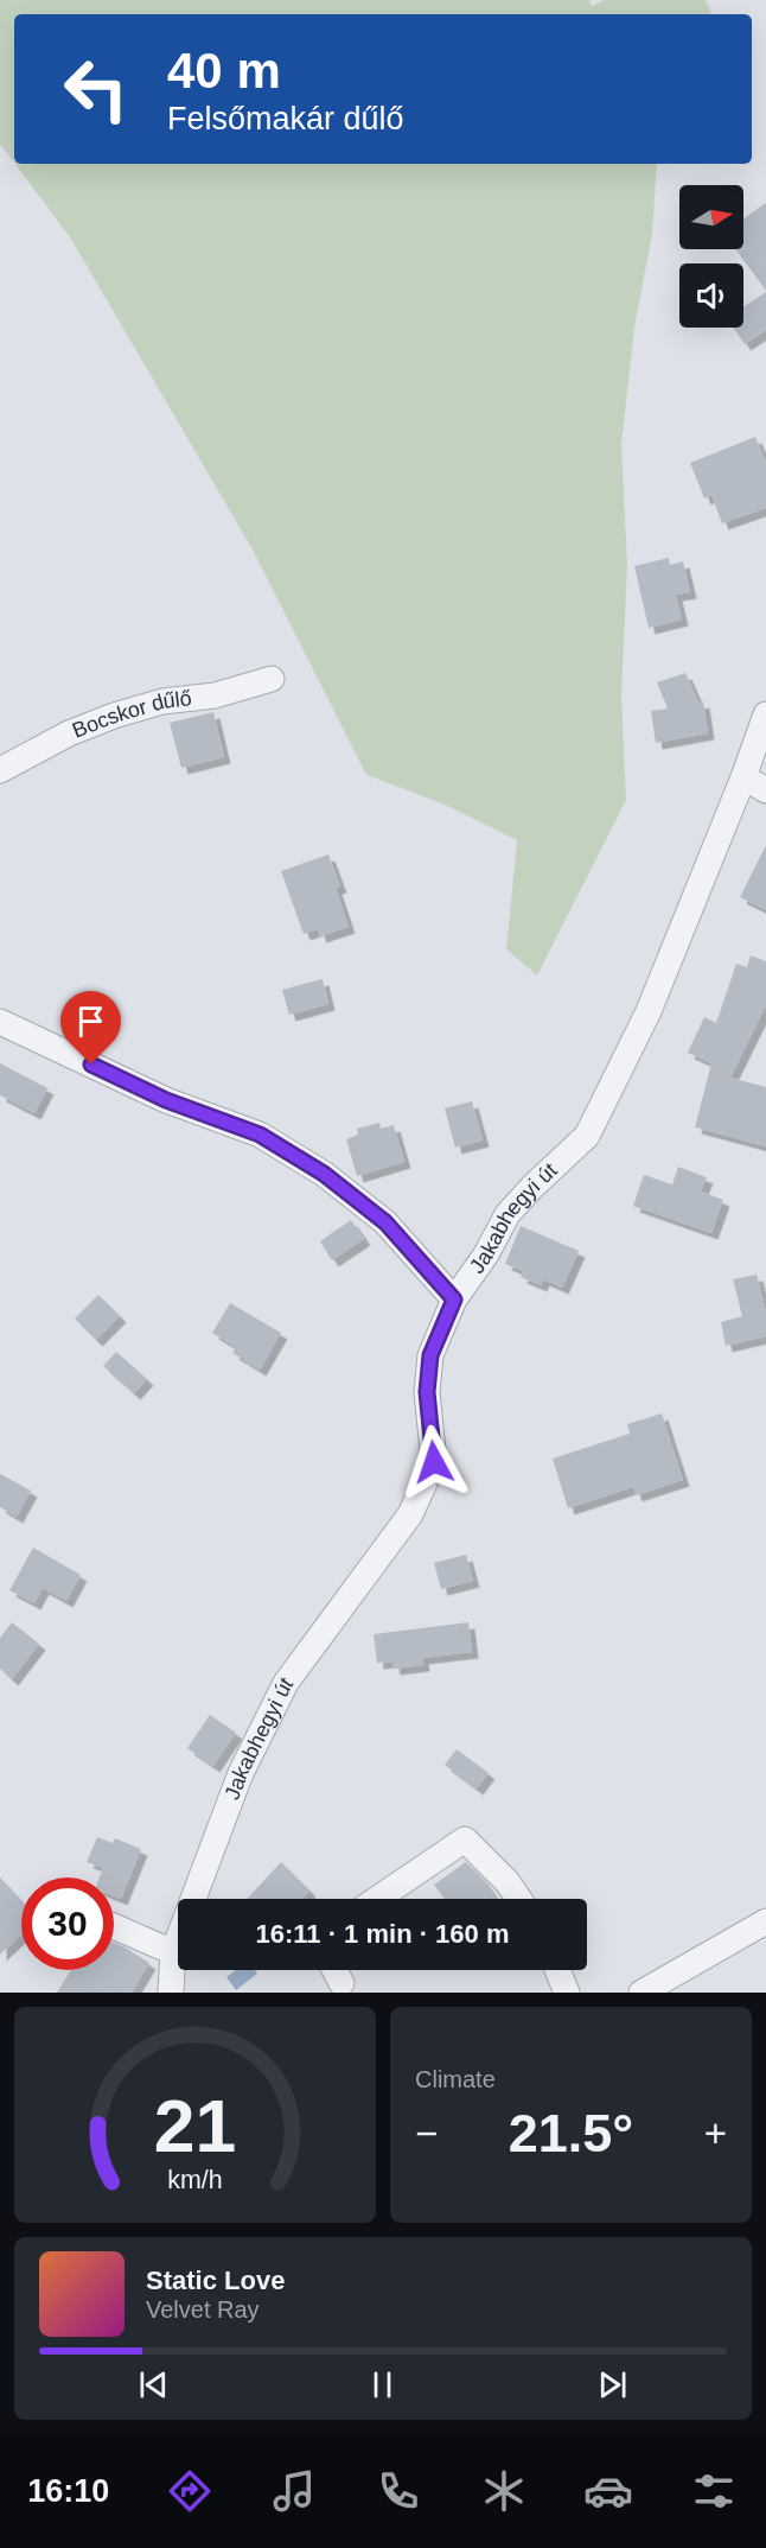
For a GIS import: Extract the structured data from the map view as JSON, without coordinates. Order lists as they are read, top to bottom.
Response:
{
  "streets": {
    "street": ["Bocskor dűlő", "Jakabhegyi út"]
  },
  "north": "right",
  "page": {
    "turn": ["40 m", "Felsőmakár dűlő"],
    "limit": "30",
    "trip": "16:11 · 1 min · 160 m",
    "tile": "Climate",
    "heat": ["−", "21.5°", "+"],
    "song": ["Static Love", "Velvet Ray"],
    "tabs": "16:10",
    "gauge": ["21", "km/h"]
  }
}
